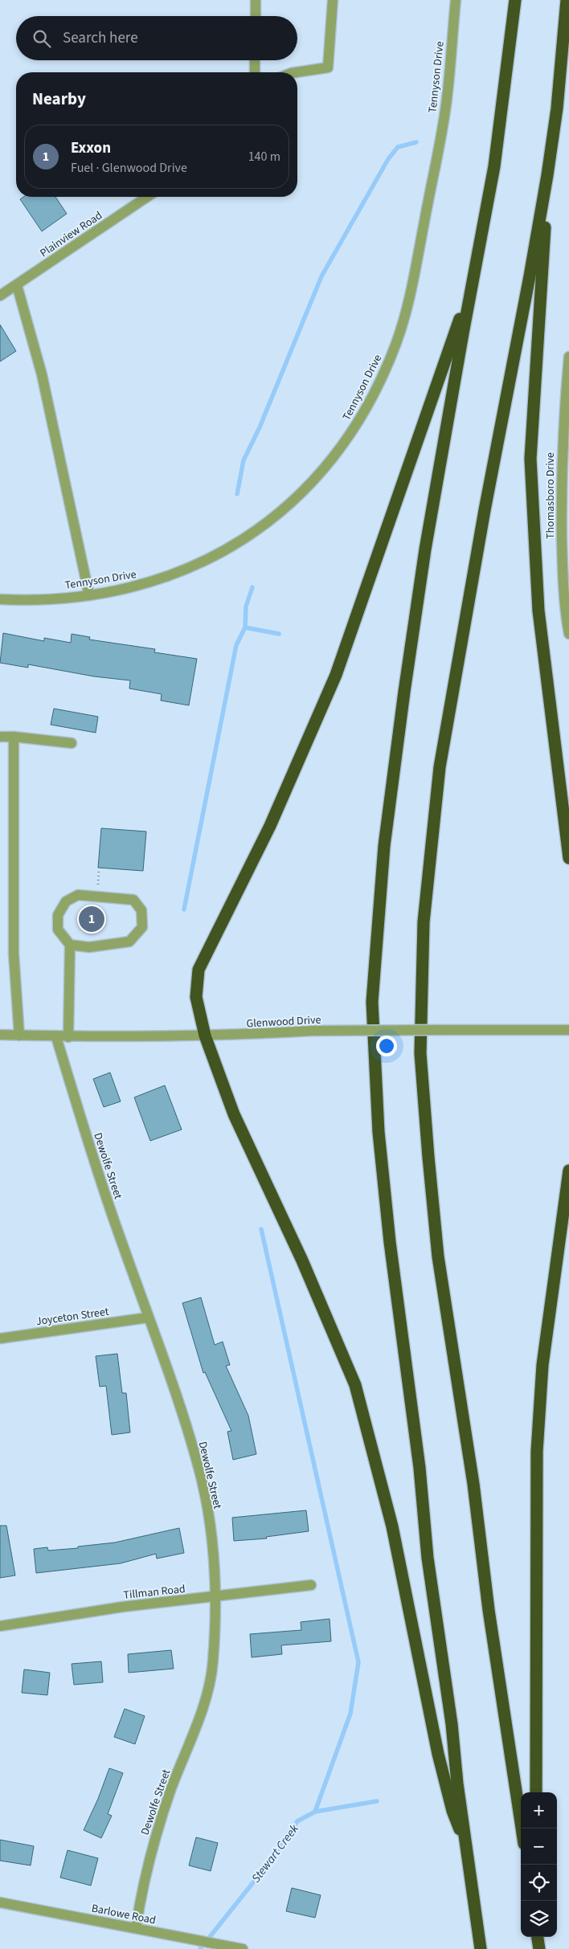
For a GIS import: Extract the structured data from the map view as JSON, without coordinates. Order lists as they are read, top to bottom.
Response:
{
  "streets": {
    "street": [
      "Tennyson Drive",
      "Plainview Road",
      "Thomasboro Drive",
      "Glenwood Drive",
      "Dewolfe Street",
      "Joyceton Street",
      "Tillman Road",
      "Barlowe Road"
    ]
  },
  "crossings": [
    ["Glenwood Drive", "Dewolfe Street"],
    ["Dewolfe Street", "Joyceton Street"],
    ["Dewolfe Street", "Tillman Road"],
    ["Dewolfe Street", "Barlowe Road"]
  ],
  "water": ["Stewart Creek"],
  "page": {
    "search": "Search here",
    "heading": "Nearby",
    "list": [
      {
        "mark": "1",
        "name": "Exxon",
        "note": "Fuel · Glenwood Drive",
        "value": "140 m"
      }
    ],
    "pins": "1",
    "map_buttons": ["+", "−"]
  }
}
